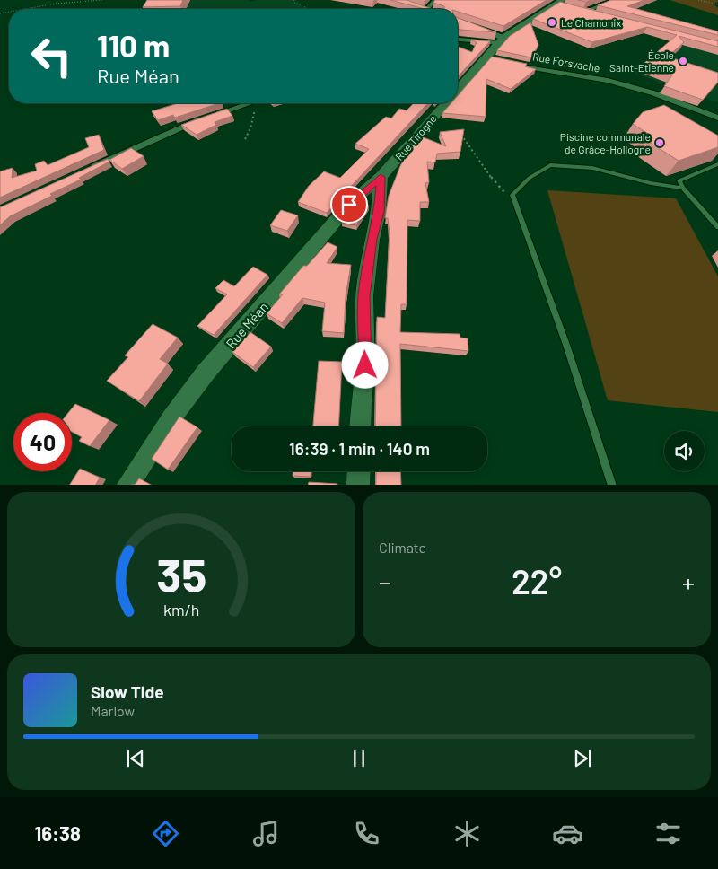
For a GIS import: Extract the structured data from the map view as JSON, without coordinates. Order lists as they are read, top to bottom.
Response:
{
  "streets": {
    "street": ["Rue Forsvache", "Rue Tirogne", "Rue Méan"]
  },
  "crossings": [
    ["Rue Tirogne", "Rue Méan"]
  ],
  "places": ["Le Chamonix", "École Saint-Etienne", "Piscine communale de Grâce-Hollogne"],
  "page": {
    "turn": ["110 m", "Rue Méan"],
    "limit": "40",
    "trip": "16:39 · 1 min · 140 m",
    "tile": "Climate",
    "heat": ["−", "22°", "+"],
    "song": ["Slow Tide", "Marlow"],
    "tabs": "16:38",
    "gauge": ["35", "km/h"]
  }
}
